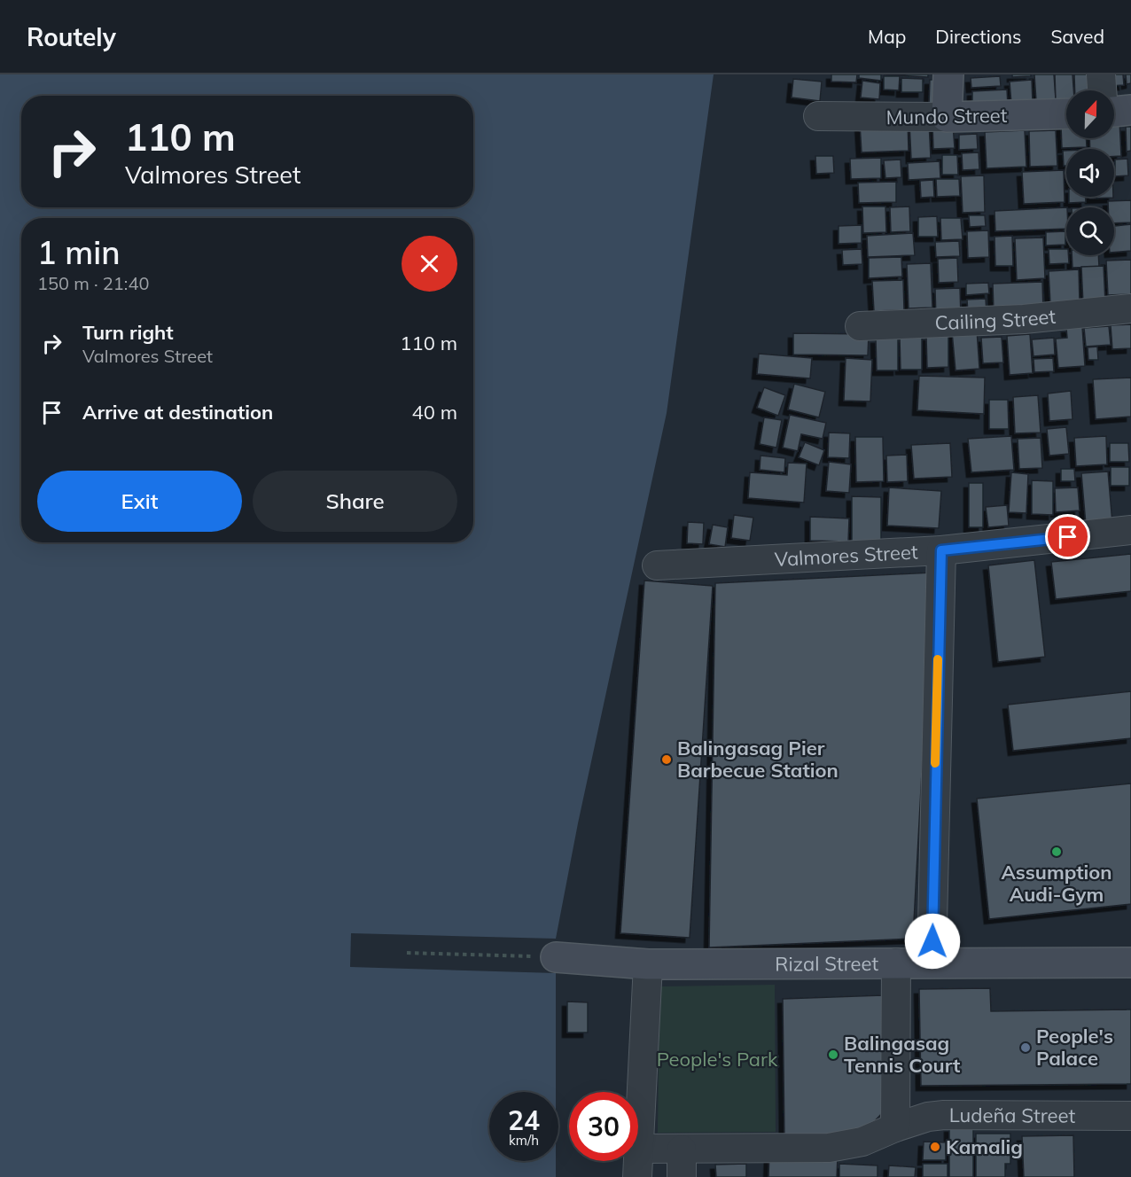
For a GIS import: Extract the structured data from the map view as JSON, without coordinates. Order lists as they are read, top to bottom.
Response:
{
  "streets": {
    "street": [
      "Mundo Street",
      "Cailing Street",
      "Valmores Street",
      "Rizal Street",
      "Ludeña Street"
    ]
  },
  "parks": ["People's Park"],
  "places": [
    "Balingasag Pier Barbecue Station",
    "Assumption Audi-Gym",
    "People's Palace",
    "Balingasag Tennis Court",
    "Kamalig"
  ],
  "north": "top",
  "page": {
    "header": "Routely",
    "nav": ["Map", "Directions", "Saved"],
    "turn": ["110 m", "Valmores Street"],
    "heading": ["1 min", "150 m · 21:40"],
    "list": [
      {
        "name": "Turn right",
        "note": "Valmores Street",
        "value": "110 m"
      },
      {
        "name": "Arrive at destination",
        "value": "40 m"
      }
    ],
    "buttons": ["Exit", "Share"],
    "speed": "24 km/h",
    "limit": "30"
  }
}
